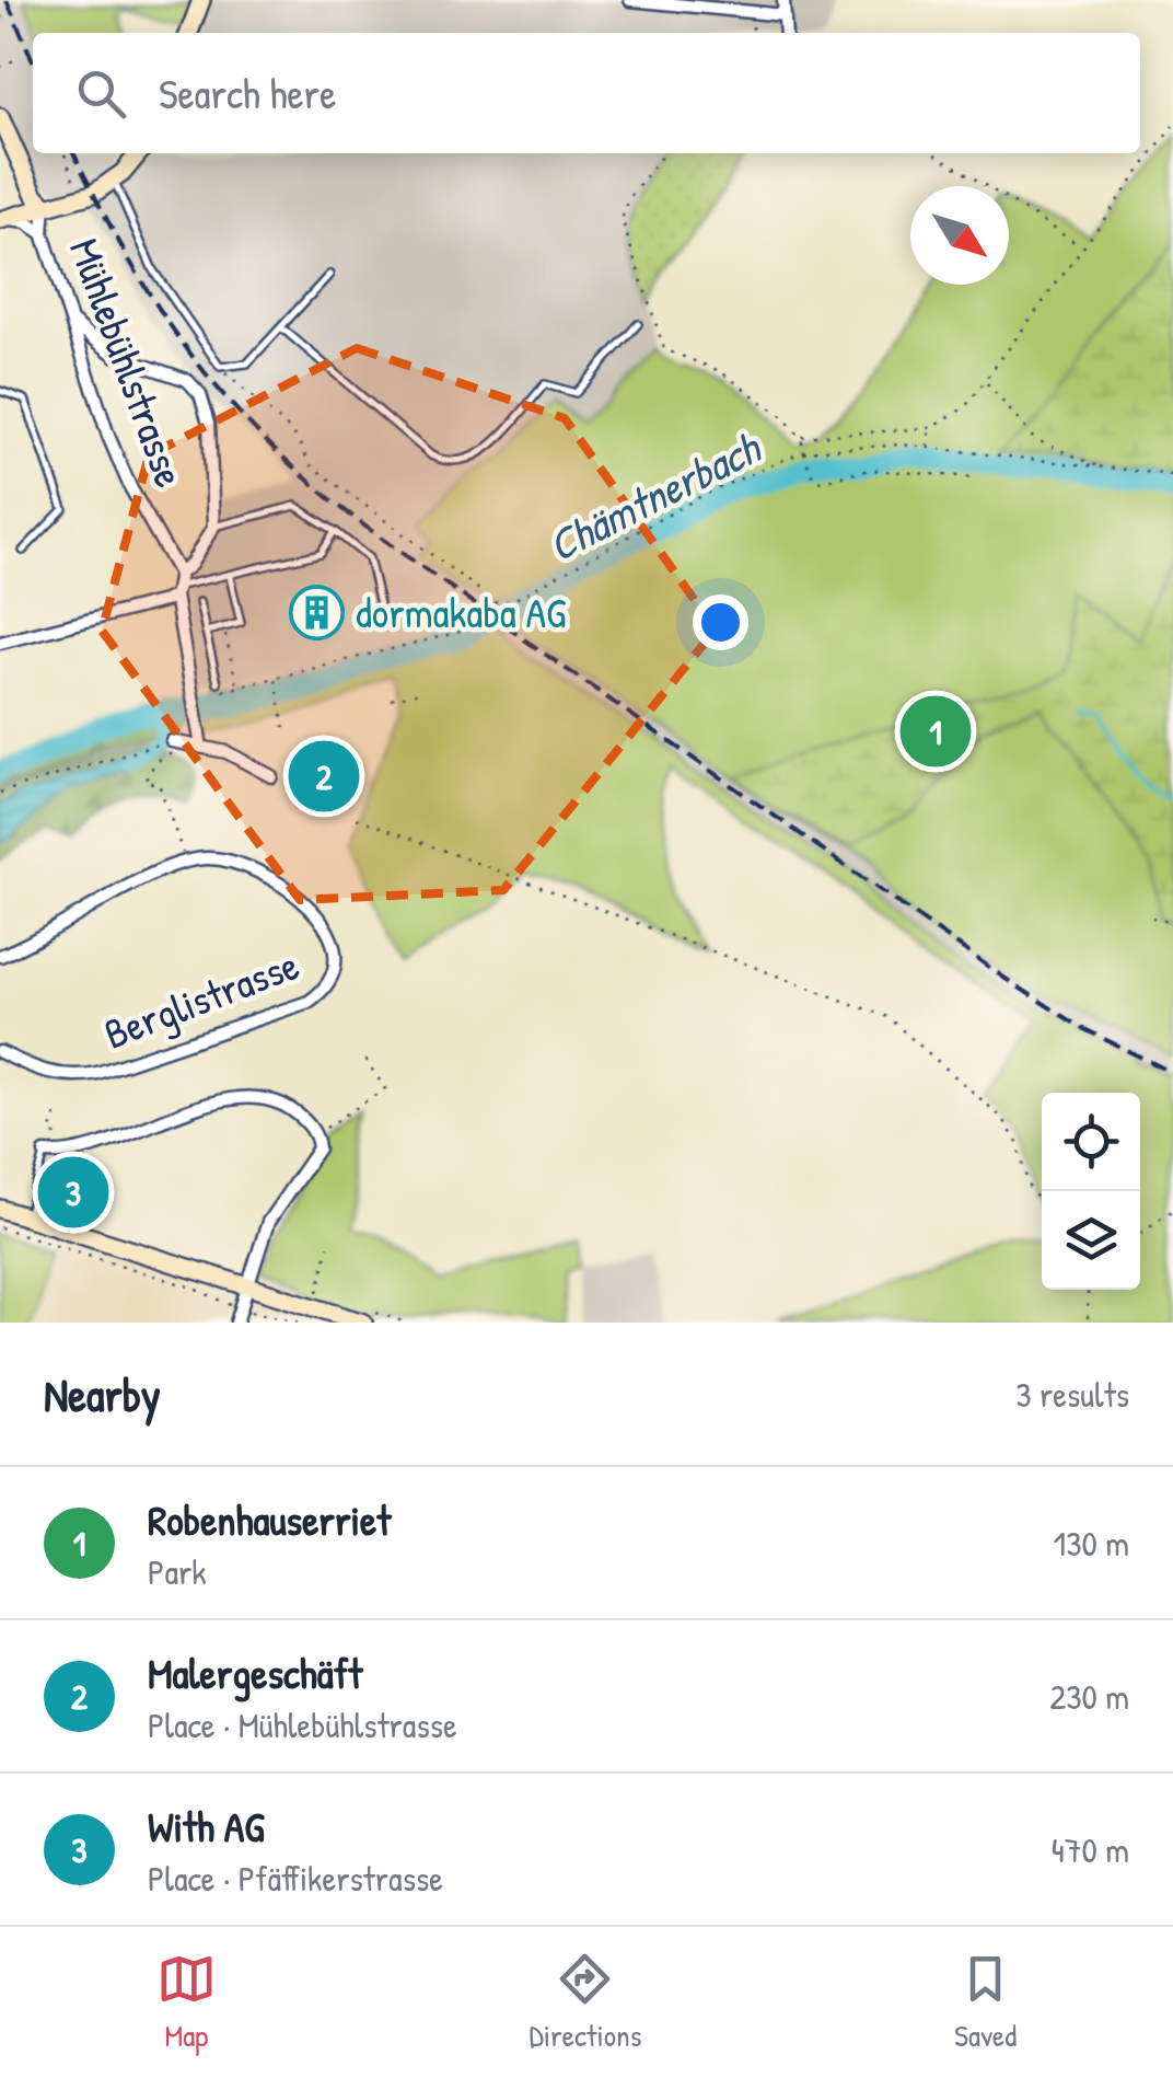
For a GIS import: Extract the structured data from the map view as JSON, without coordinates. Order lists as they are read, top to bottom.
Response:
{
  "streets": {
    "main road": ["Mühlebühlstrasse"],
    "street": ["Berglistrasse"]
  },
  "water": ["Chämtnerbach"],
  "places": {
    "building": ["dormakaba AG"]
  },
  "north": "bottom right",
  "page": {
    "search": "Search here",
    "pins": ["1", "2", "3"],
    "heading": ["Nearby", "3 results"],
    "list": [
      {
        "mark": "1",
        "name": "Robenhauserriet",
        "note": "Park",
        "value": "130 m"
      },
      {
        "mark": "2",
        "name": "Malergeschäft",
        "note": "Place · Mühlebühlstrasse",
        "value": "230 m"
      },
      {
        "mark": "3",
        "name": "With AG",
        "note": "Place · Pfäffikerstrasse",
        "value": "470 m"
      }
    ],
    "nav": ["Map", "Directions", "Saved"]
  }
}
